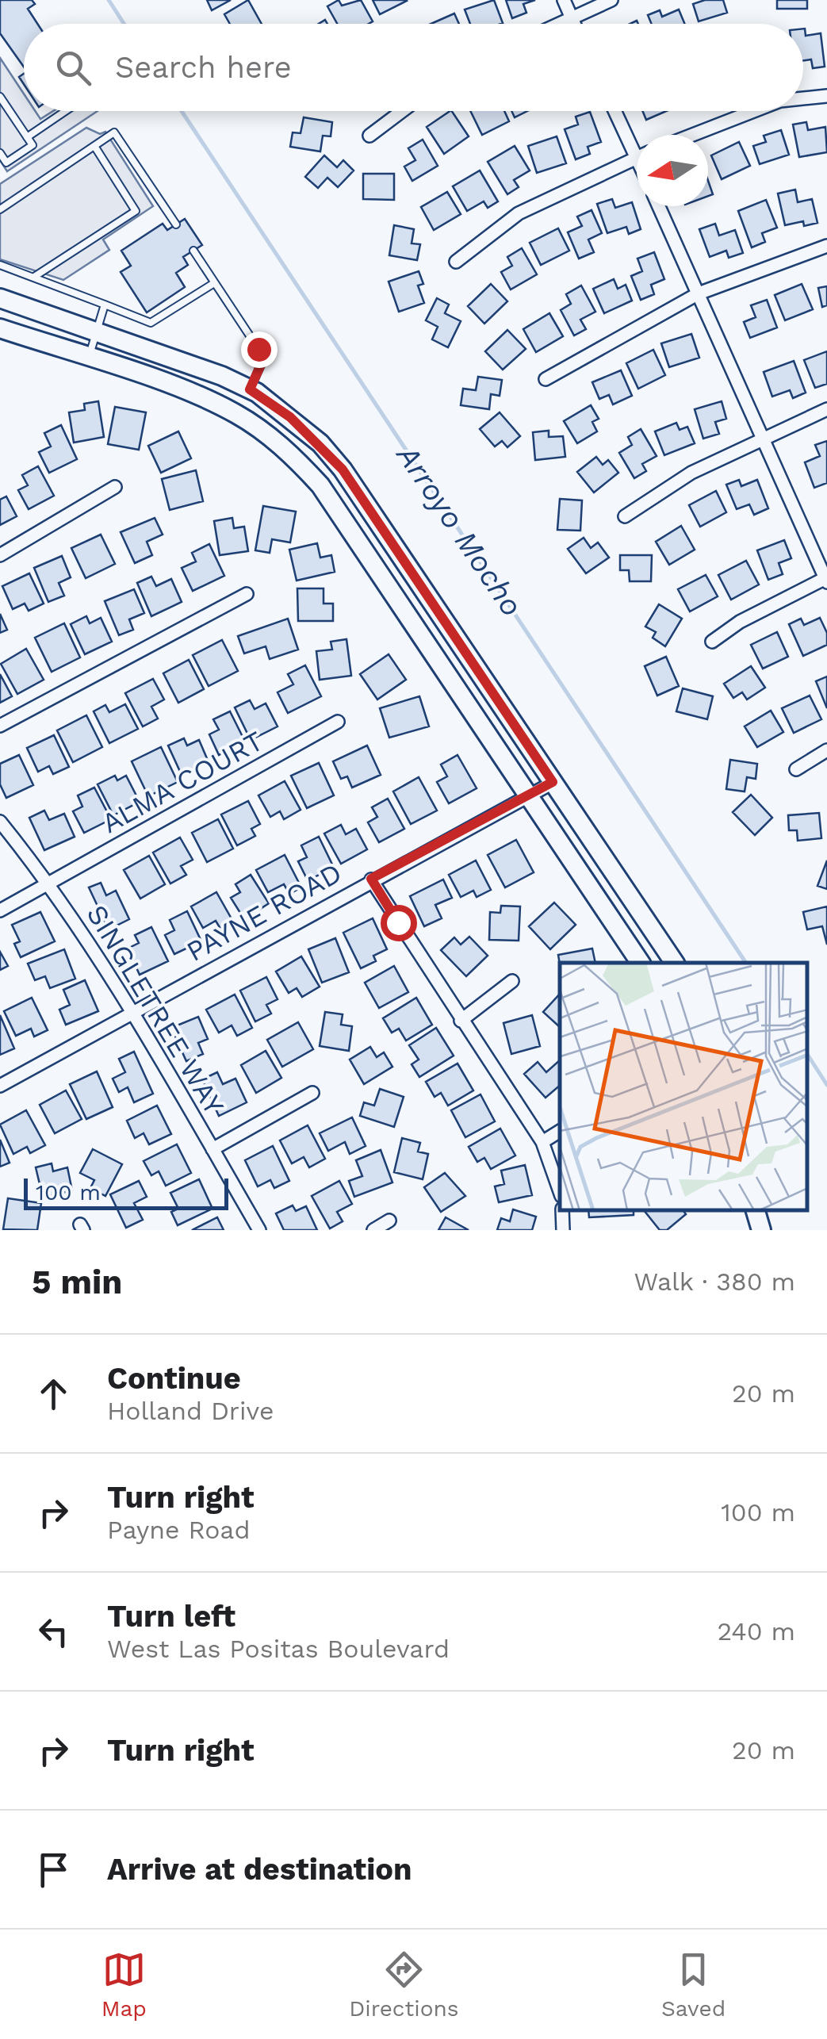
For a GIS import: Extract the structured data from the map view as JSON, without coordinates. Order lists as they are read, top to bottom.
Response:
{
  "streets": {
    "street": ["ALMA COURT", "PAYNE ROAD", "SINGLETREE WAY"]
  },
  "crossings": [
    ["ALMA COURT", "SINGLETREE WAY"],
    ["PAYNE ROAD", "SINGLETREE WAY"]
  ],
  "water": ["Arroyo Mocho"],
  "scale_bar": "100 m",
  "north": "left",
  "page": {
    "search": "Search here",
    "scale": "100 m",
    "heading": ["5 min", "Walk · 380 m"],
    "list": [
      ["Continue", "Holland Drive", "20 m"],
      ["Turn right", "Payne Road", "100 m"],
      ["Turn left", "West Las Positas Boulevard", "240 m"],
      ["Turn right", "20 m"],
      "Arrive at destination"
    ],
    "nav": ["Map", "Directions", "Saved"]
  }
}
